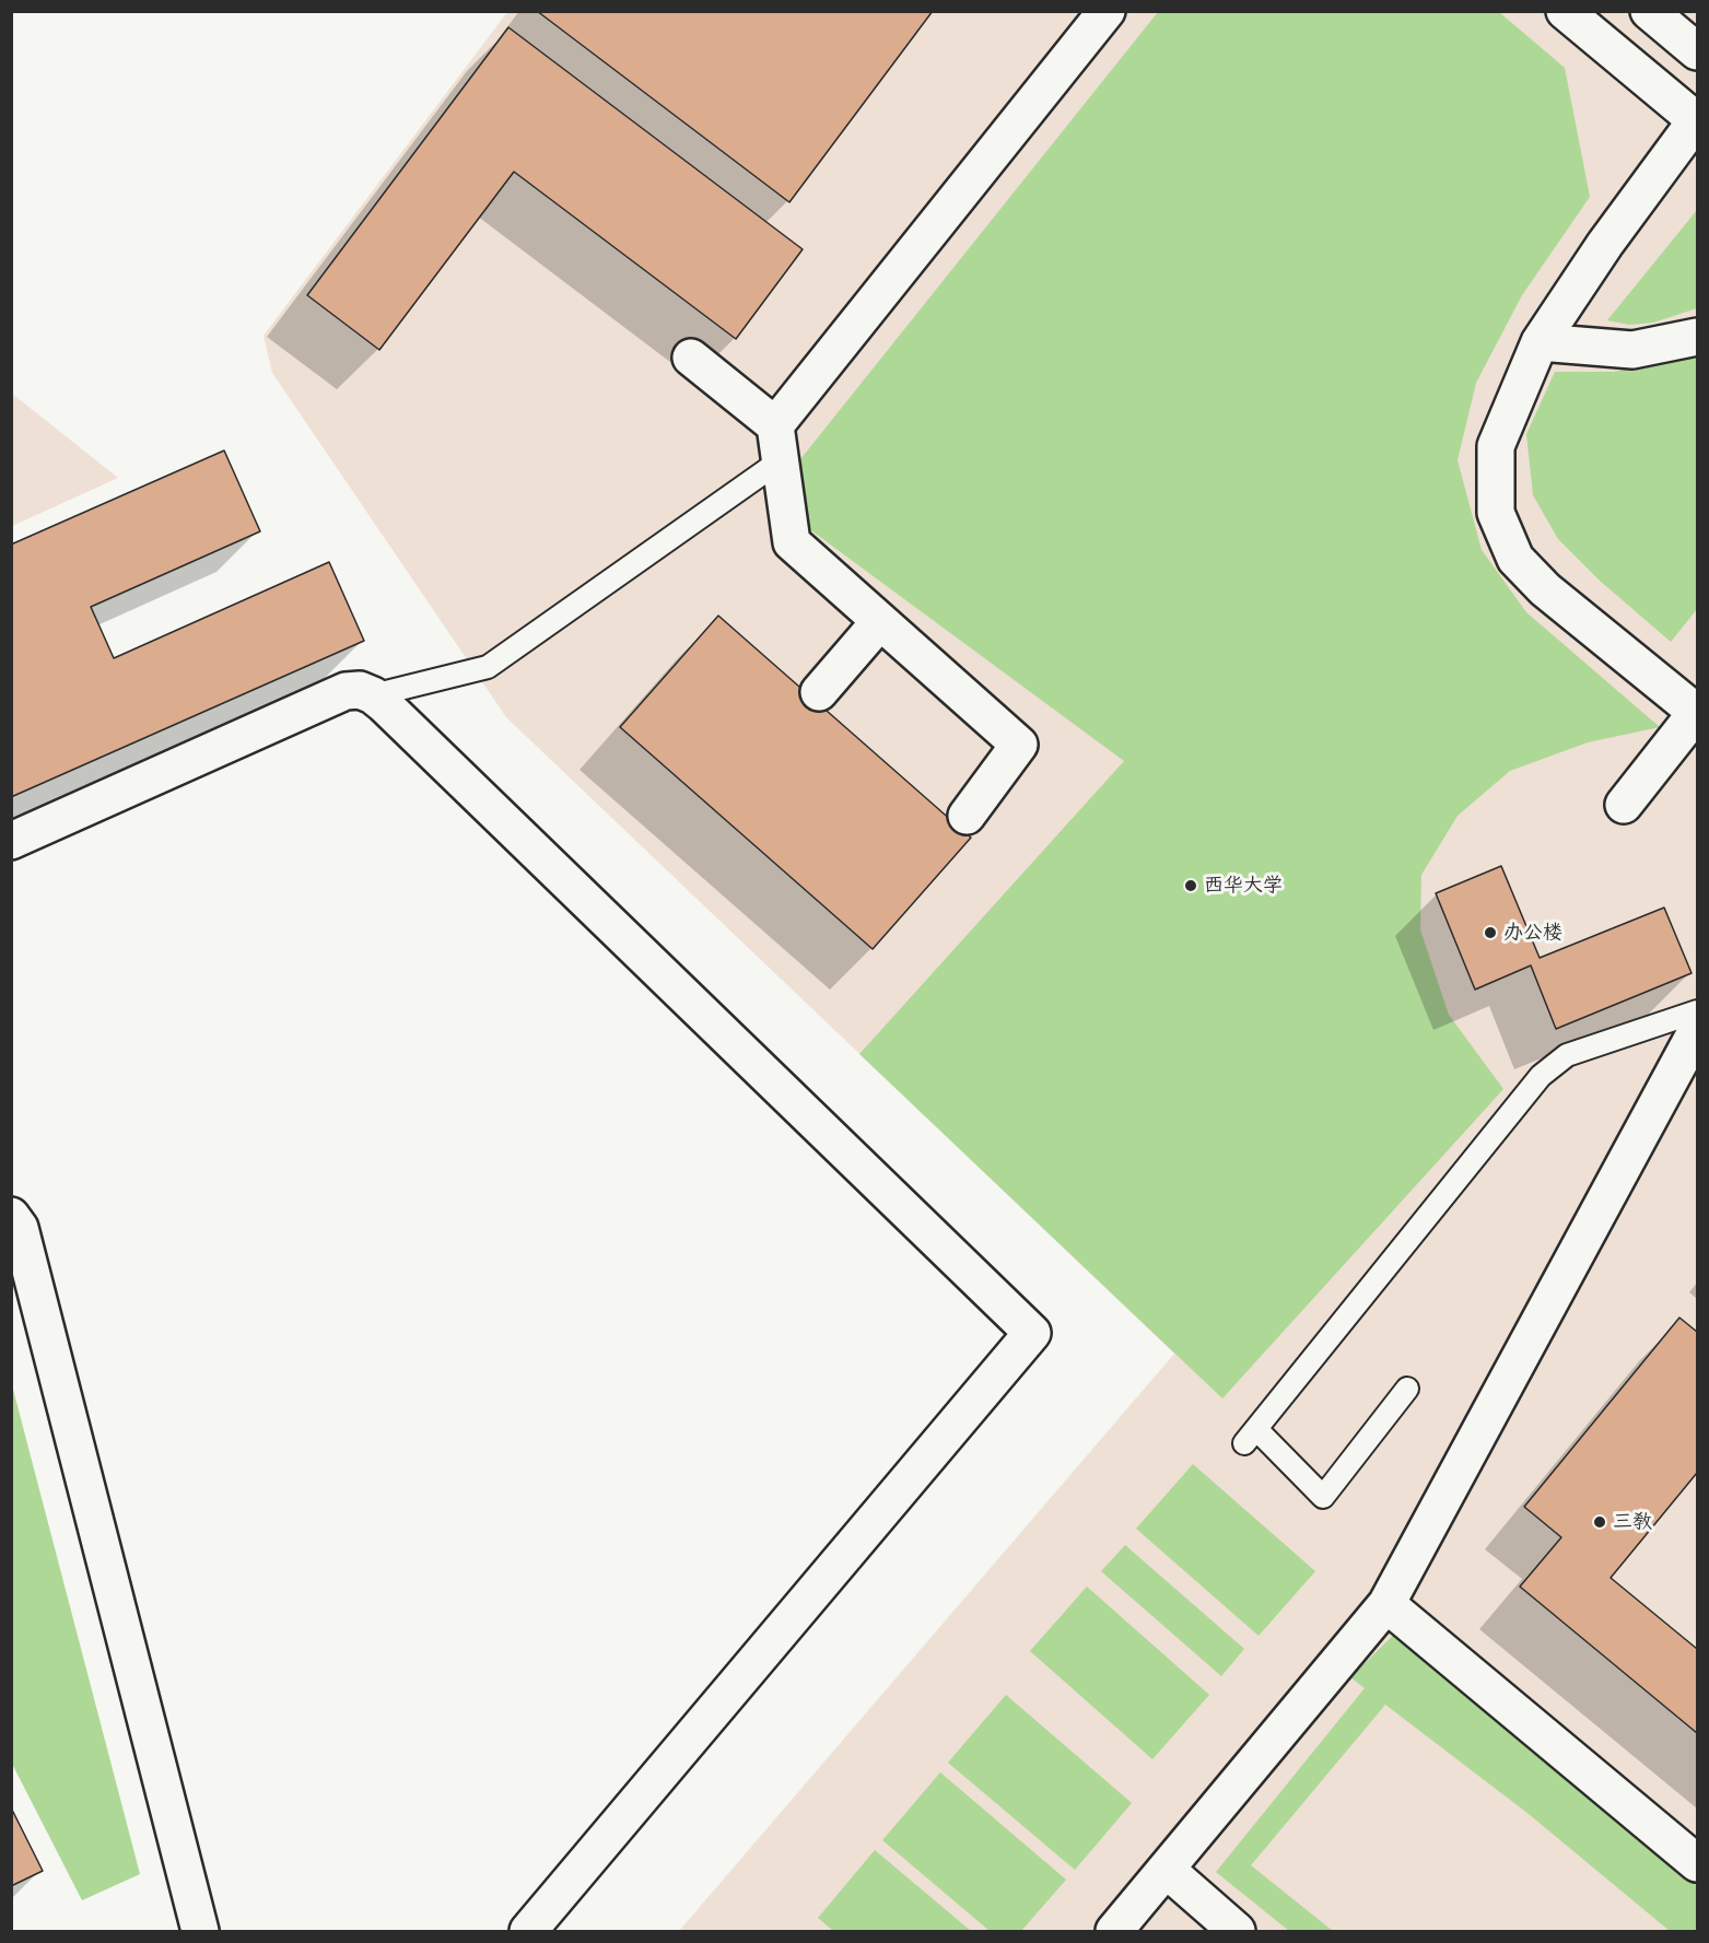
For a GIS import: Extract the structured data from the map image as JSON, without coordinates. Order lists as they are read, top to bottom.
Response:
{
  "places": ["西华大学", "办公楼", "三教"]
}
